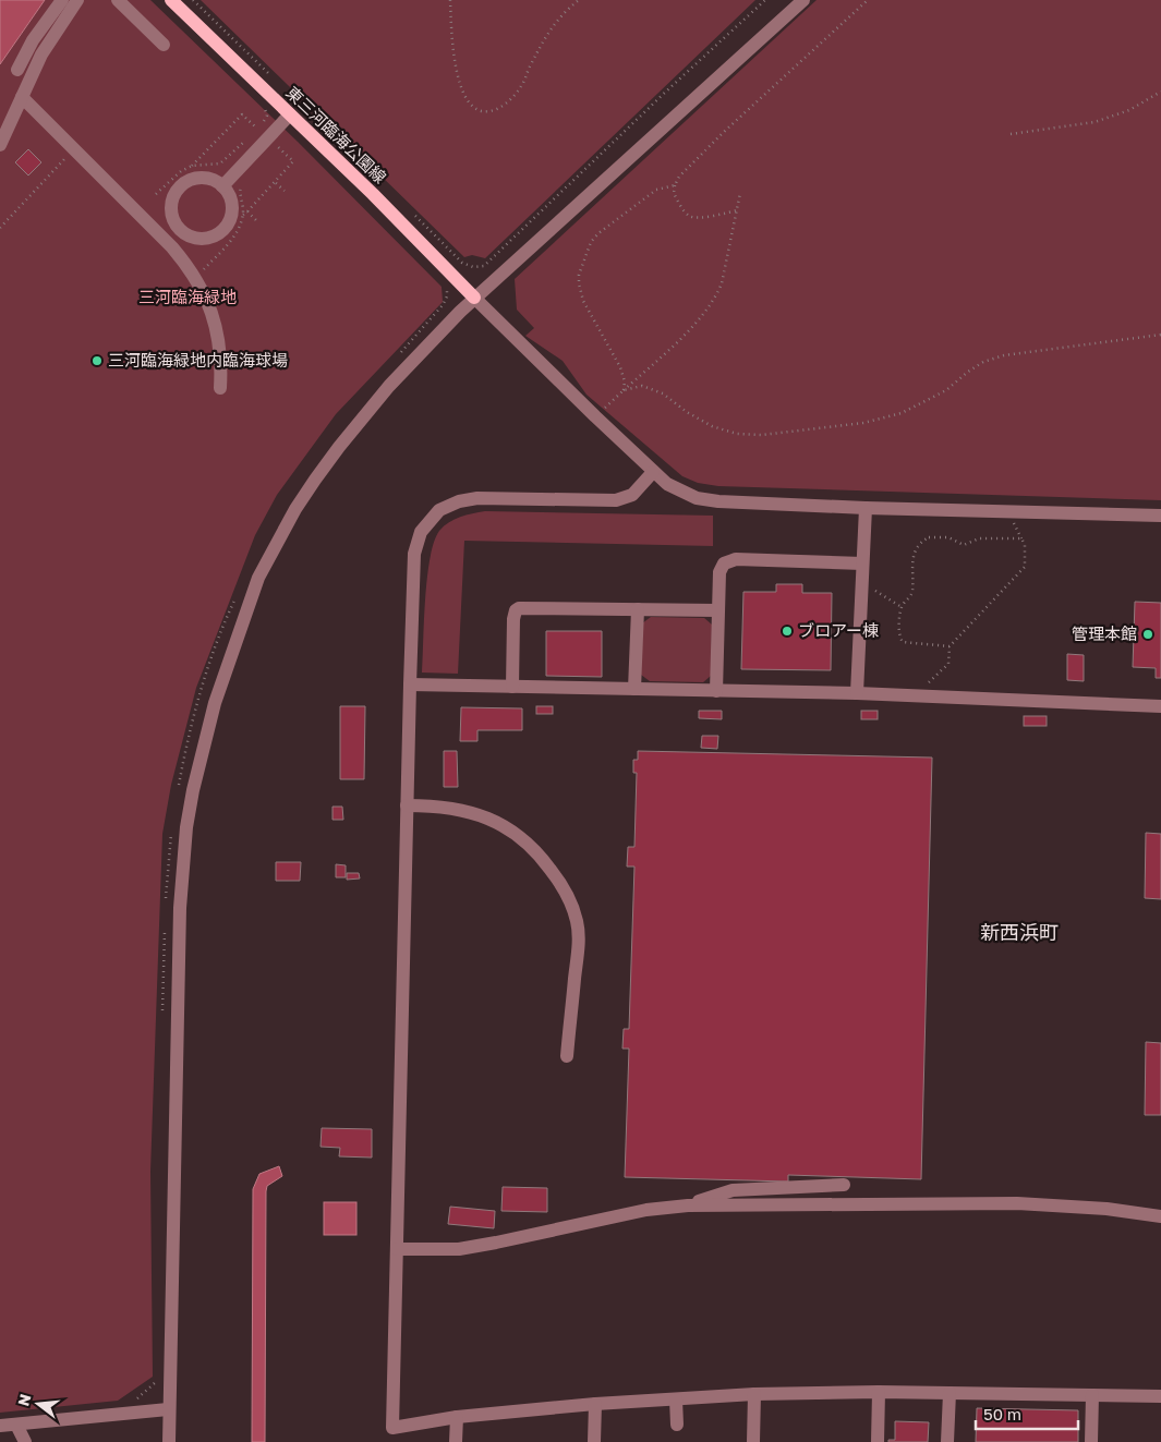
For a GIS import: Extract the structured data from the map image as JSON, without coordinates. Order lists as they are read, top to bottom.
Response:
{
  "streets": {
    "main road": ["東三河臨海公園線"]
  },
  "districts": ["新西浜町"],
  "parks": ["三河臨海緑地"],
  "places": ["三河臨海緑地内臨海球場", "ブロアー棟", "管理本館"],
  "scale_bar": "50 m",
  "north": "left"
}
